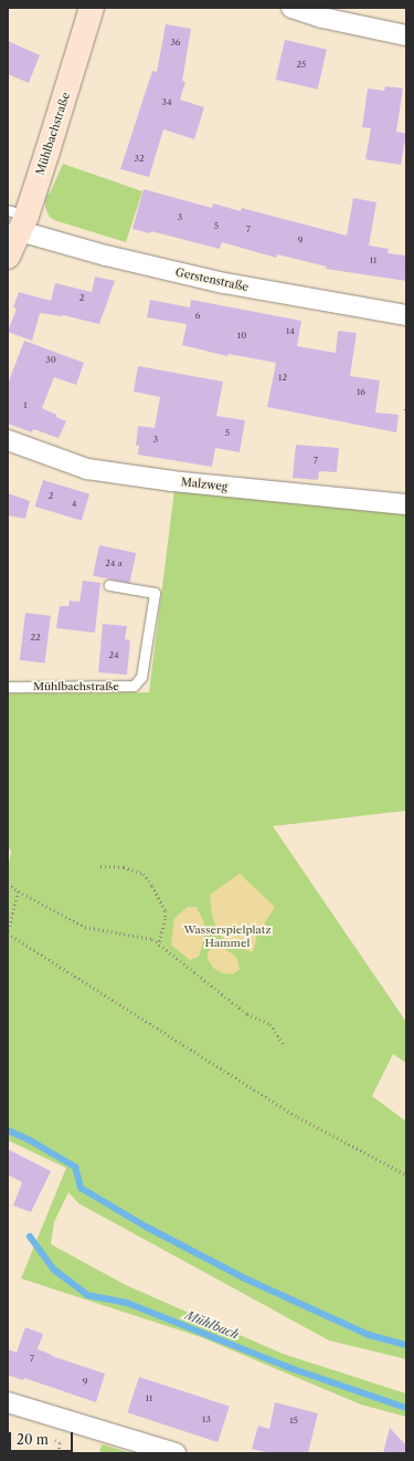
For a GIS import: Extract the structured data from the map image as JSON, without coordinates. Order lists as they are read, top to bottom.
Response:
{
  "streets": {
    "street": ["Mühlbachstraße", "Gerstenstraße", "Malzweg"]
  },
  "crossings": [
    ["Mühlbachstraße", "Gerstenstraße"]
  ],
  "water": ["Mühlbach"],
  "parks": ["Wasserspielplatz Hammel"],
  "house_numbers": [
    "36",
    "25",
    "34",
    "32",
    "3",
    "5",
    "7",
    "9",
    "11",
    "2",
    "6",
    "14",
    "10",
    "30",
    "12",
    "16",
    "1",
    "5",
    "3",
    "7",
    "2",
    "4",
    "24 a",
    "22",
    "24",
    "7",
    "9",
    "11",
    "13",
    "15"
  ],
  "scale_bar": "20 m"
}
